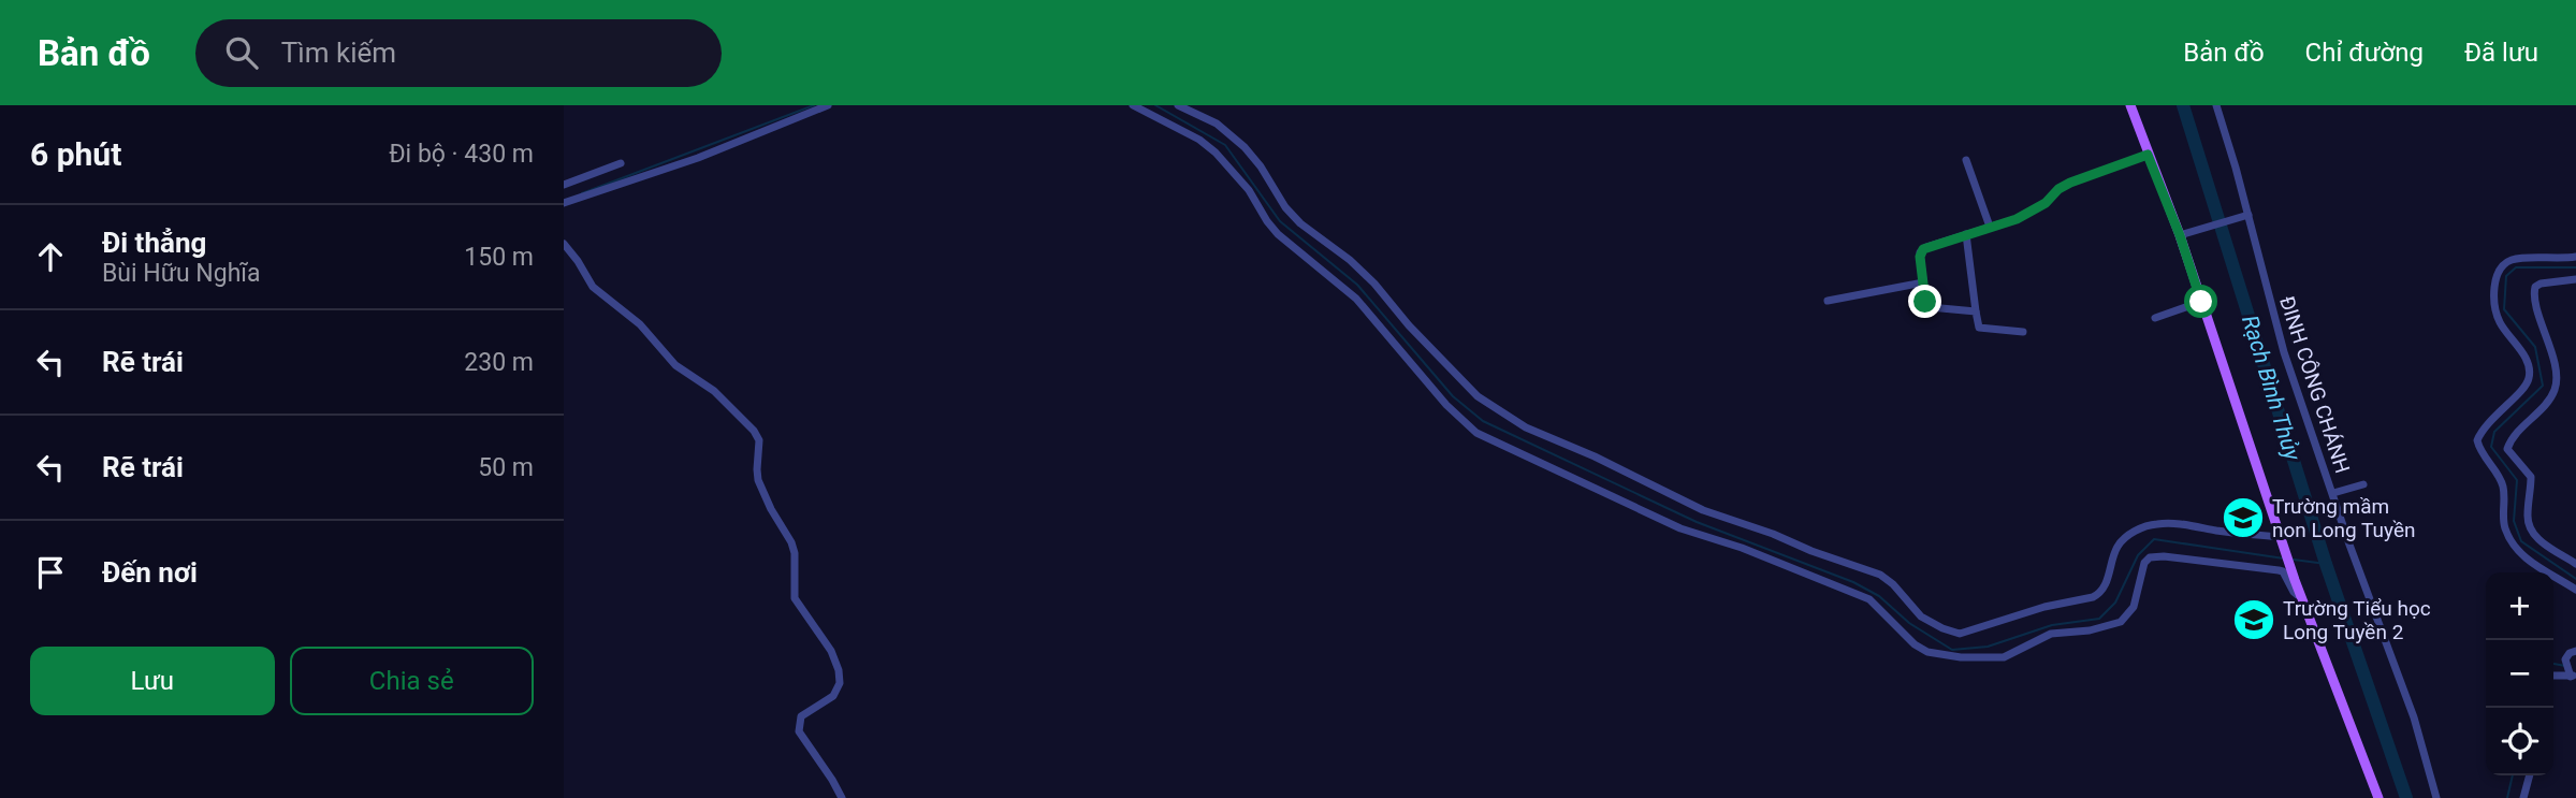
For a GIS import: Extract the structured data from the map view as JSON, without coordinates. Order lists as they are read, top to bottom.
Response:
{
  "streets": {
    "street": ["ĐINH CÔNG CHÁNH"]
  },
  "water": ["Rạch Bình Thủy"],
  "places": {
    "school or university": ["Trường mầm non Long Tuyền", "Trường Tiểu học Long Tuyền 2"]
  },
  "page": {
    "header": "Bản đồ",
    "search": "Tìm kiếm",
    "nav": ["Bản đồ", "Chỉ đường", "Đã lưu"],
    "heading": ["6 phút", "Đi bộ · 430 m"],
    "list": [
      ["Đi thẳng", "Bùi Hữu Nghĩa", "150 m"],
      ["Rẽ trái", "230 m"],
      ["Rẽ trái", "50 m"],
      "Đến nơi"
    ],
    "map_buttons": ["+", "−"],
    "buttons": ["Lưu", "Chia sẻ"]
  }
}
